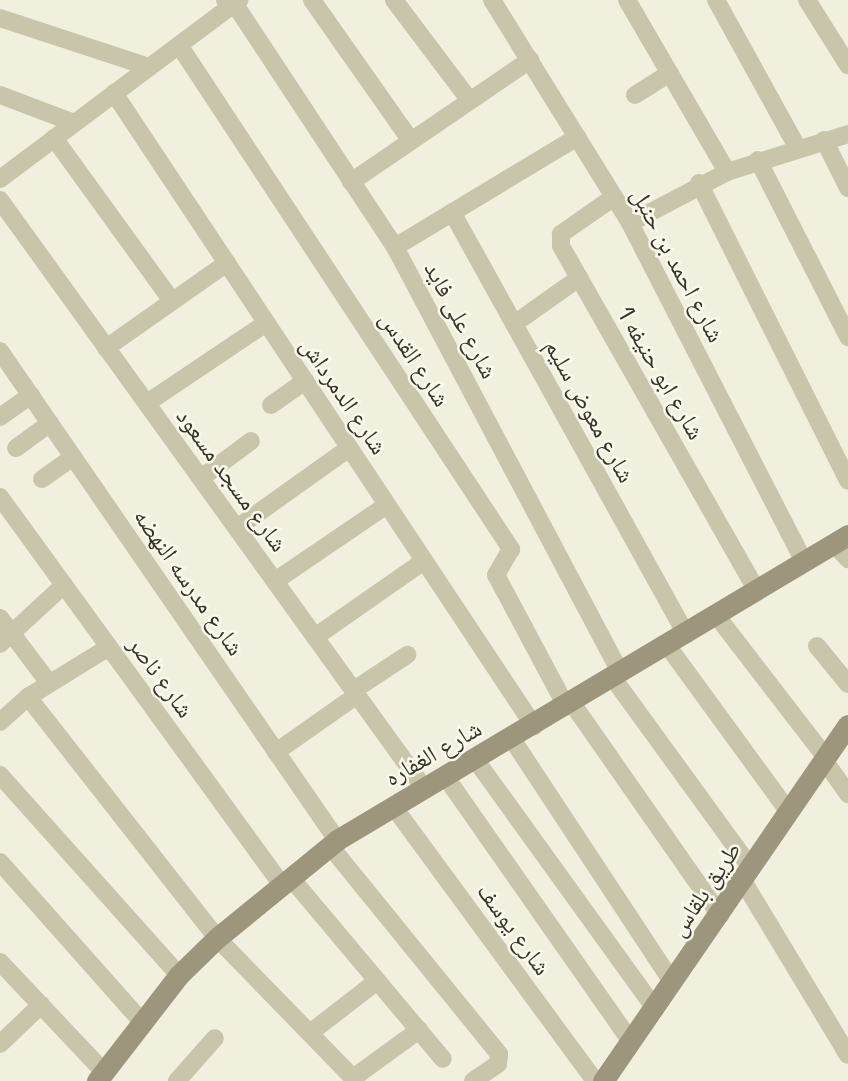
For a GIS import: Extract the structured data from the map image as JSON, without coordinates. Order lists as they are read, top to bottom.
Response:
{
  "streets": {
    "street": [
      "شارع احمد بن حنبل",
      "شارع على فايد",
      "شارع القدس",
      "شارع ابو حنيفه 1",
      "شارع الدمرداش",
      "شارع معوض سليم",
      "شارع مسجد مسعود",
      "شارع مدرسه النهضه",
      "شارع ناصر",
      "شارع الغفاره",
      "طريق بلقاس",
      "شارع يوسف"
    ]
  },
  "crossings": [
    ["شارع احمد بن حنبل", "شارع ابو حنيفه 1"],
    ["شارع احمد بن حنبل", "شارع الغفاره"],
    ["شارع على فايد", "شارع الغفاره"],
    ["شارع على فايد", "طريق بلقاس"],
    ["شارع القدس", "شارع الغفاره"],
    ["شارع ابو حنيفه 1", "شارع الغفاره"],
    ["شارع الدمرداش", "شارع الغفاره"],
    ["شارع معوض سليم", "شارع الغفاره"],
    ["شارع معوض سليم", "طريق بلقاس"],
    ["شارع مسجد مسعود", "شارع الغفاره"],
    ["شارع مدرسه النهضه", "شارع الغفاره"],
    ["شارع ناصر", "شارع الغفاره"],
    ["شارع الغفاره", "شارع يوسف"]
  ]
}
